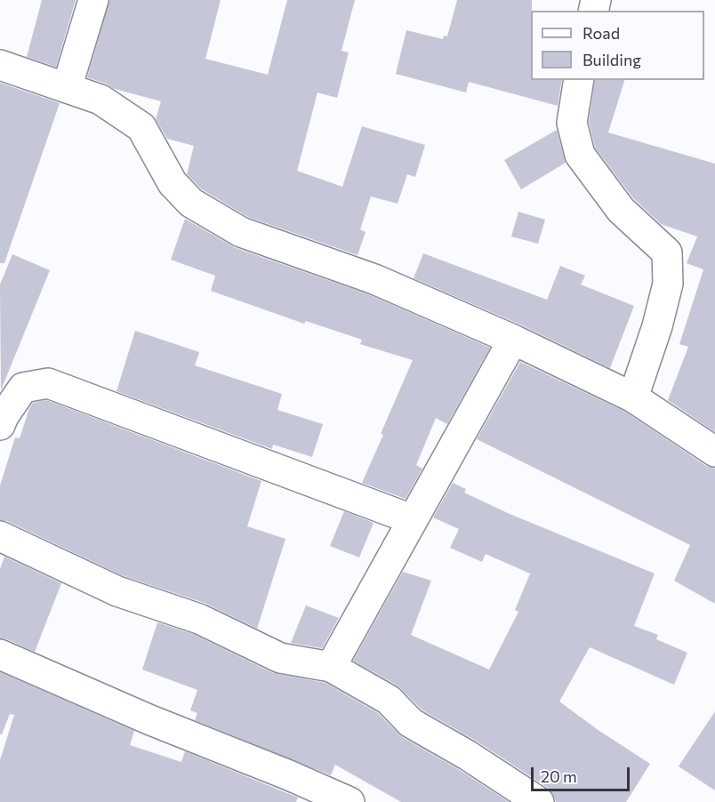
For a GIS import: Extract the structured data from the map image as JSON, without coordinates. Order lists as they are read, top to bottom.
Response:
{
  "legend": ["Road", "Building"],
  "scale_bar": "20 m"
}
